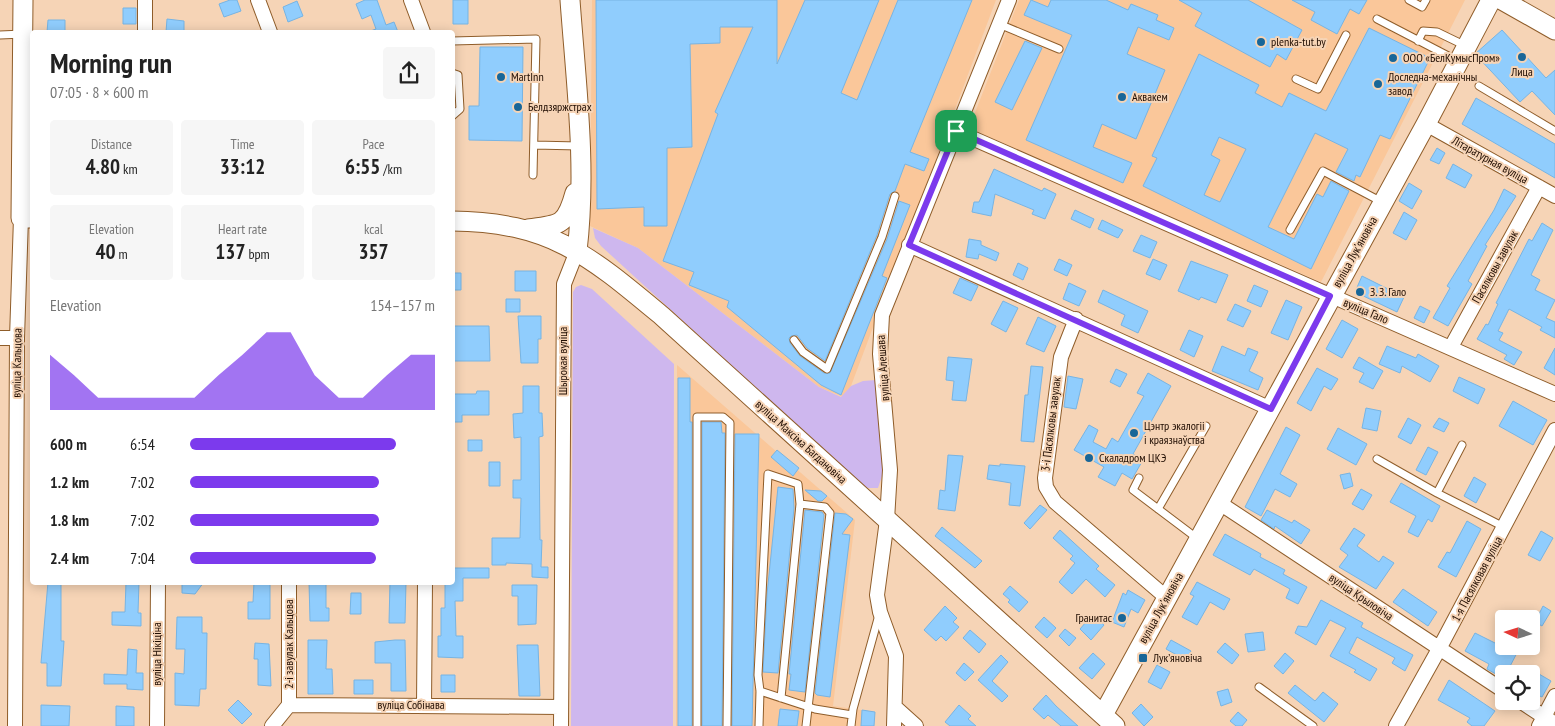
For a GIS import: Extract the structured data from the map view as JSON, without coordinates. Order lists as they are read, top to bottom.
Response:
{
  "streets": {
    "main road": [
      "вуліца Лукʼяновіча",
      "Шырокая вуліца",
      "вуліца Кальцова",
      "вуліца Максіма Багдановіча"
    ],
    "street": [
      "Літаратурная вуліца",
      "Пасялковы завулак",
      "вуліца Гало",
      "вуліца Алешава",
      "3-і Пасялковы завулак",
      "1-я Пасялковая вуліца",
      "вуліца Крыловіча",
      "2-і завулак Кальцова",
      "вуліца Нікіціна",
      "вуліца Собінава"
    ]
  },
  "crossings": [
    ["Літаратурная вуліца", "вуліца Лукʼяновіча"],
    ["Літаратурная вуліца", "Пасялковы завулак"],
    ["вуліца Лукʼяновіча", "вуліца Гало"],
    ["вуліца Лукʼяновіча", "3-і Пасялковы завулак"],
    ["вуліца Лукʼяновіча", "вуліца Максіма Багдановіча"],
    ["вуліца Лукʼяновіча", "вуліца Крыловіча"],
    ["Пасялковы завулак", "вуліца Гало"],
    ["вуліца Гало", "вуліца Алешава"],
    ["Шырокая вуліца", "вуліца Максіма Багдановіча"],
    ["Шырокая вуліца", "вуліца Собінава"],
    ["вуліца Алешава", "вуліца Максіма Багдановіча"],
    ["1-я Пасялковая вуліца", "вуліца Крыловіча"],
    ["2-і завулак Кальцова", "вуліца Собінава"]
  ],
  "places": {
    "other": [
      "plenka-tut.by",
      "Лица",
      "ООО «БелКумысПром»",
      "MartInn",
      "Доследна-механічны завод",
      "Аквакем",
      "Белдзяржстрах",
      "З. З. Гало",
      "Цэнтр экалогіі і краязнаўства",
      "Скаладром ЦКЭ",
      "Гранитас"
    ],
    "transit": ["Лукʼяновіча"]
  },
  "north": "left",
  "page": {
    "heading": ["Morning run", "07:05 · 8 × 600 m"],
    "stats": [
      ["Distance", "4.80 km"],
      ["Time", "33:12"],
      ["Pace", "6:55 /km"],
      ["Elevation", "40 m"],
      ["Heart rate", "137 bpm"],
      ["kcal", "357"]
    ],
    "chart": ["Elevation", "154–157 m"],
    "list": [
      {
        "name": "600 m",
        "note": "6:54"
      },
      {
        "name": "1.2 km",
        "note": "7:02"
      },
      {
        "name": "1.8 km",
        "note": "7:02"
      },
      {
        "name": "2.4 km",
        "note": "7:04"
      }
    ]
  }
}
